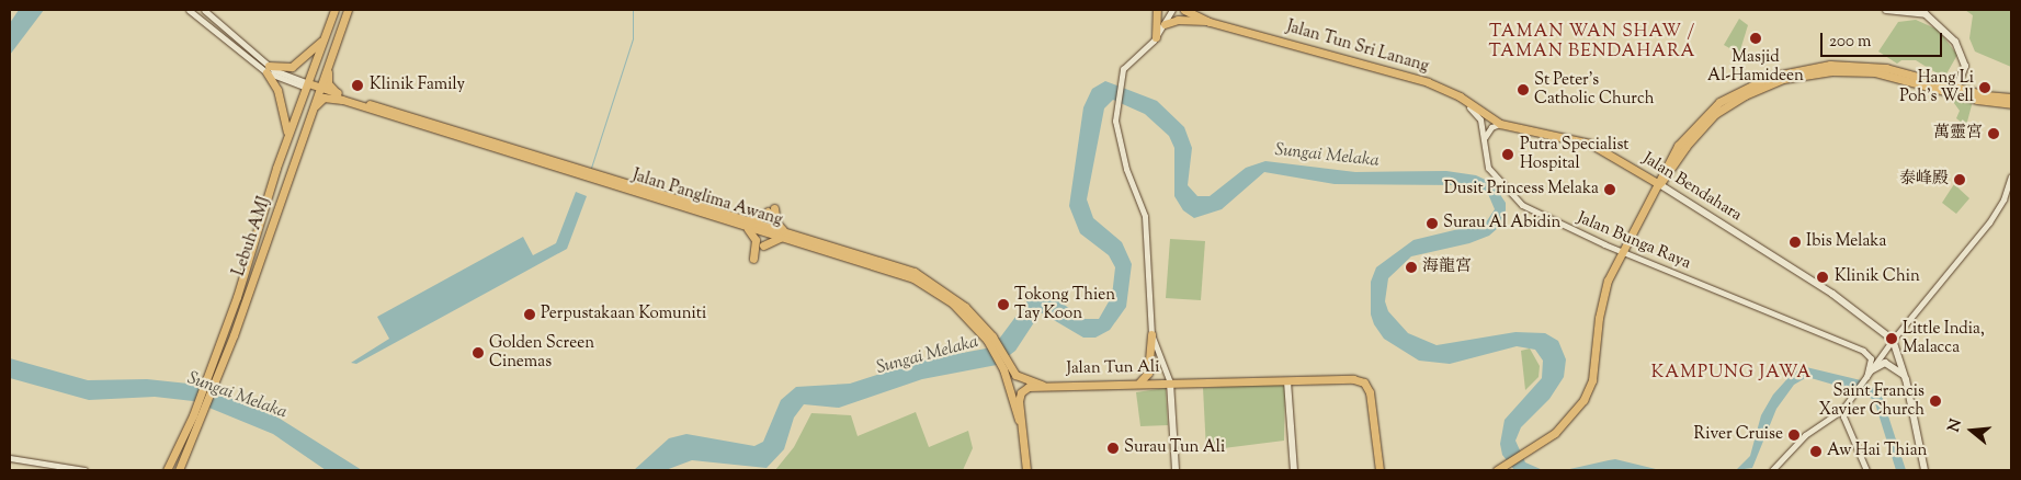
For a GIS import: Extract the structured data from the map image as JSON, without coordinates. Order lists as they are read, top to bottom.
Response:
{
  "streets": {
    "main road": [
      "Jalan Tun Sri Lanang",
      "Jalan Bendahara",
      "Jalan Panglima Awang",
      "Lebuh AMJ",
      "Jalan Tun Ali"
    ],
    "street": ["Jalan Bunga Raya"]
  },
  "crossings": [
    ["Jalan Tun Sri Lanang", "Jalan Bendahara"],
    ["Jalan Tun Sri Lanang", "Jalan Bunga Raya"],
    ["Jalan Panglima Awang", "Lebuh AMJ"],
    ["Jalan Panglima Awang", "Jalan Tun Ali"]
  ],
  "districts": ["TAMAN WAN SHAW / TAMAN BENDAHARA", "KAMPUNG JAWA"],
  "water": ["Sungai Melaka"],
  "places": [
    "Masjid Al-Hamideen",
    "Klinik Family",
    "Hang Li Poh's Well",
    "St Peter's Catholic Church",
    "萬靈宮",
    "Putra Specialist Hospital",
    "泰峰殿",
    "Dusit Princess Melaka",
    "Surau Al Abidin",
    "Ibis Melaka",
    "海龍宮",
    "Klinik Chin",
    "Tokong Thien Tay Koon",
    "Perpustakaan Komuniti",
    "Little India, Malacca",
    "Golden Screen Cinemas",
    "Saint Francis Xavier Church",
    "River Cruise",
    "Surau Tun Ali",
    "Aw Hai Thian"
  ],
  "scale_bar": "200 m",
  "north": "left"
}
